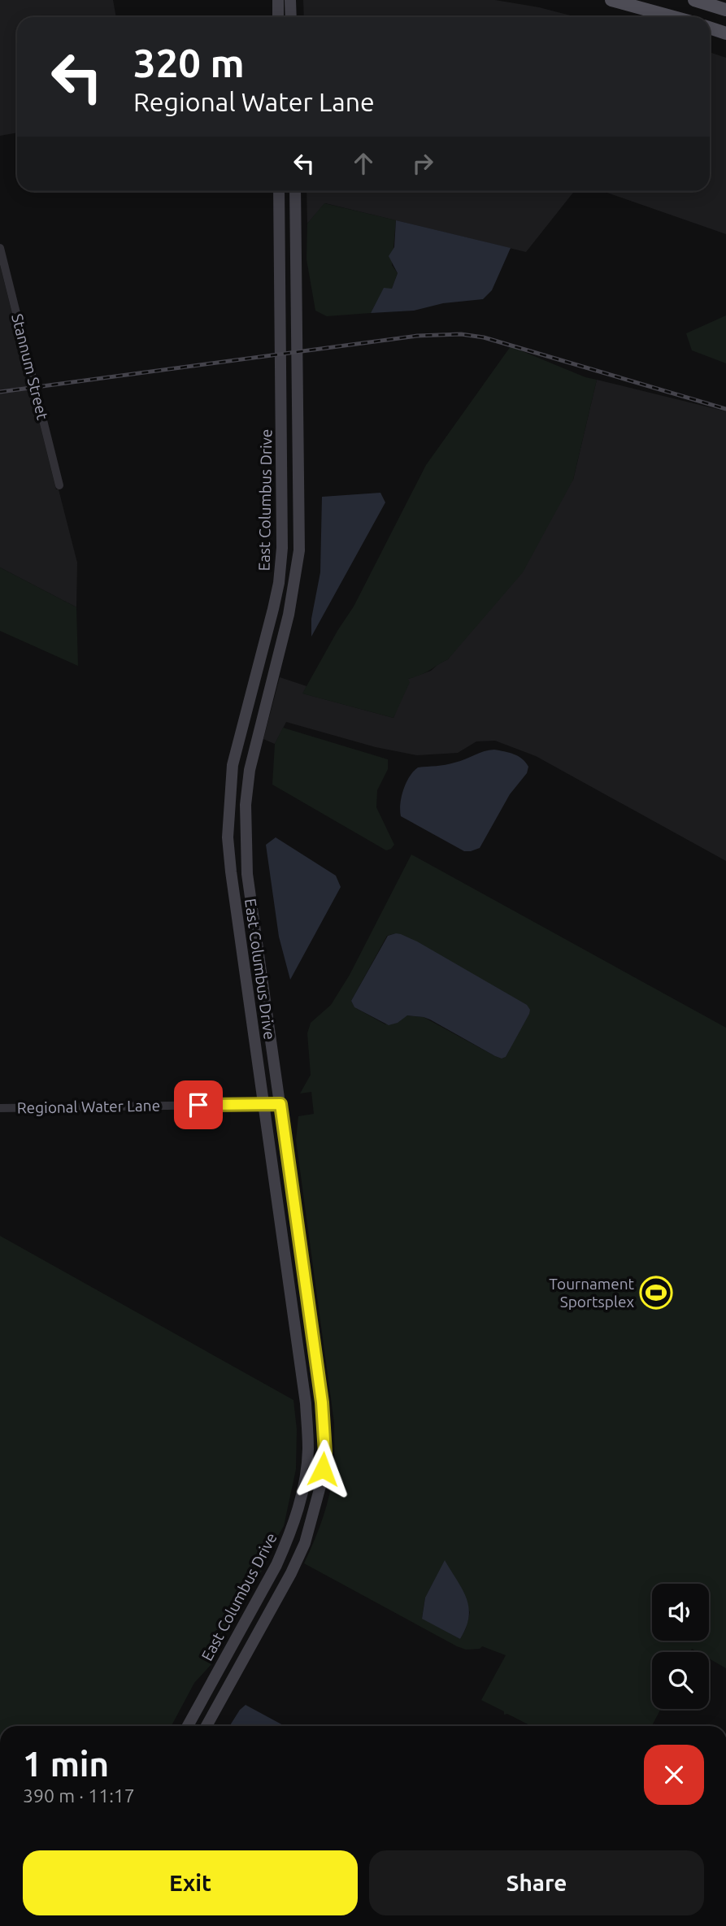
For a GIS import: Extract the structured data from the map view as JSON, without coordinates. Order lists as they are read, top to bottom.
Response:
{
  "streets": {
    "street": ["Stannum Street", "East Columbus Drive", "Regional Water Lane"]
  },
  "crossings": [
    ["East Columbus Drive", "Regional Water Lane"]
  ],
  "places": {
    "sports": ["Tournament Sportsplex"]
  },
  "page": {
    "turn": ["320 m", "Regional Water Lane"],
    "heading": ["1 min", "390 m · 11:17"],
    "buttons": ["Exit", "Share"]
  }
}
